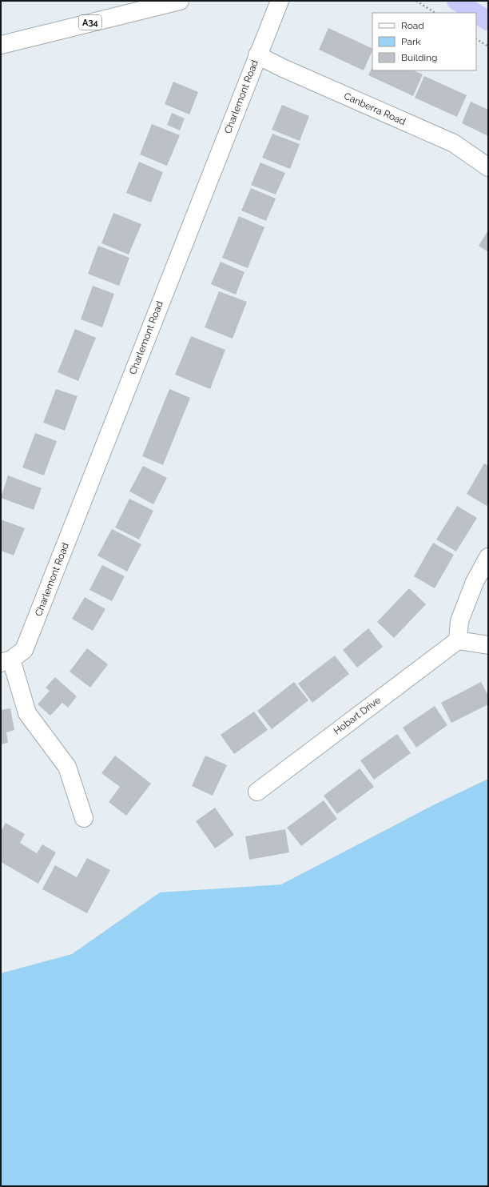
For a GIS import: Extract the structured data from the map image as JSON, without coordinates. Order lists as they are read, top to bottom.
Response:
{
  "streets": {
    "main road": [
      "A34",
      "Charlemont Road",
      "Canberra Road",
      "Hobart Drive"
    ]
  },
  "crossings": [
    ["Charlemont Road", "Canberra Road"]
  ],
  "legend": ["Road", "Park", "Building"]
}
